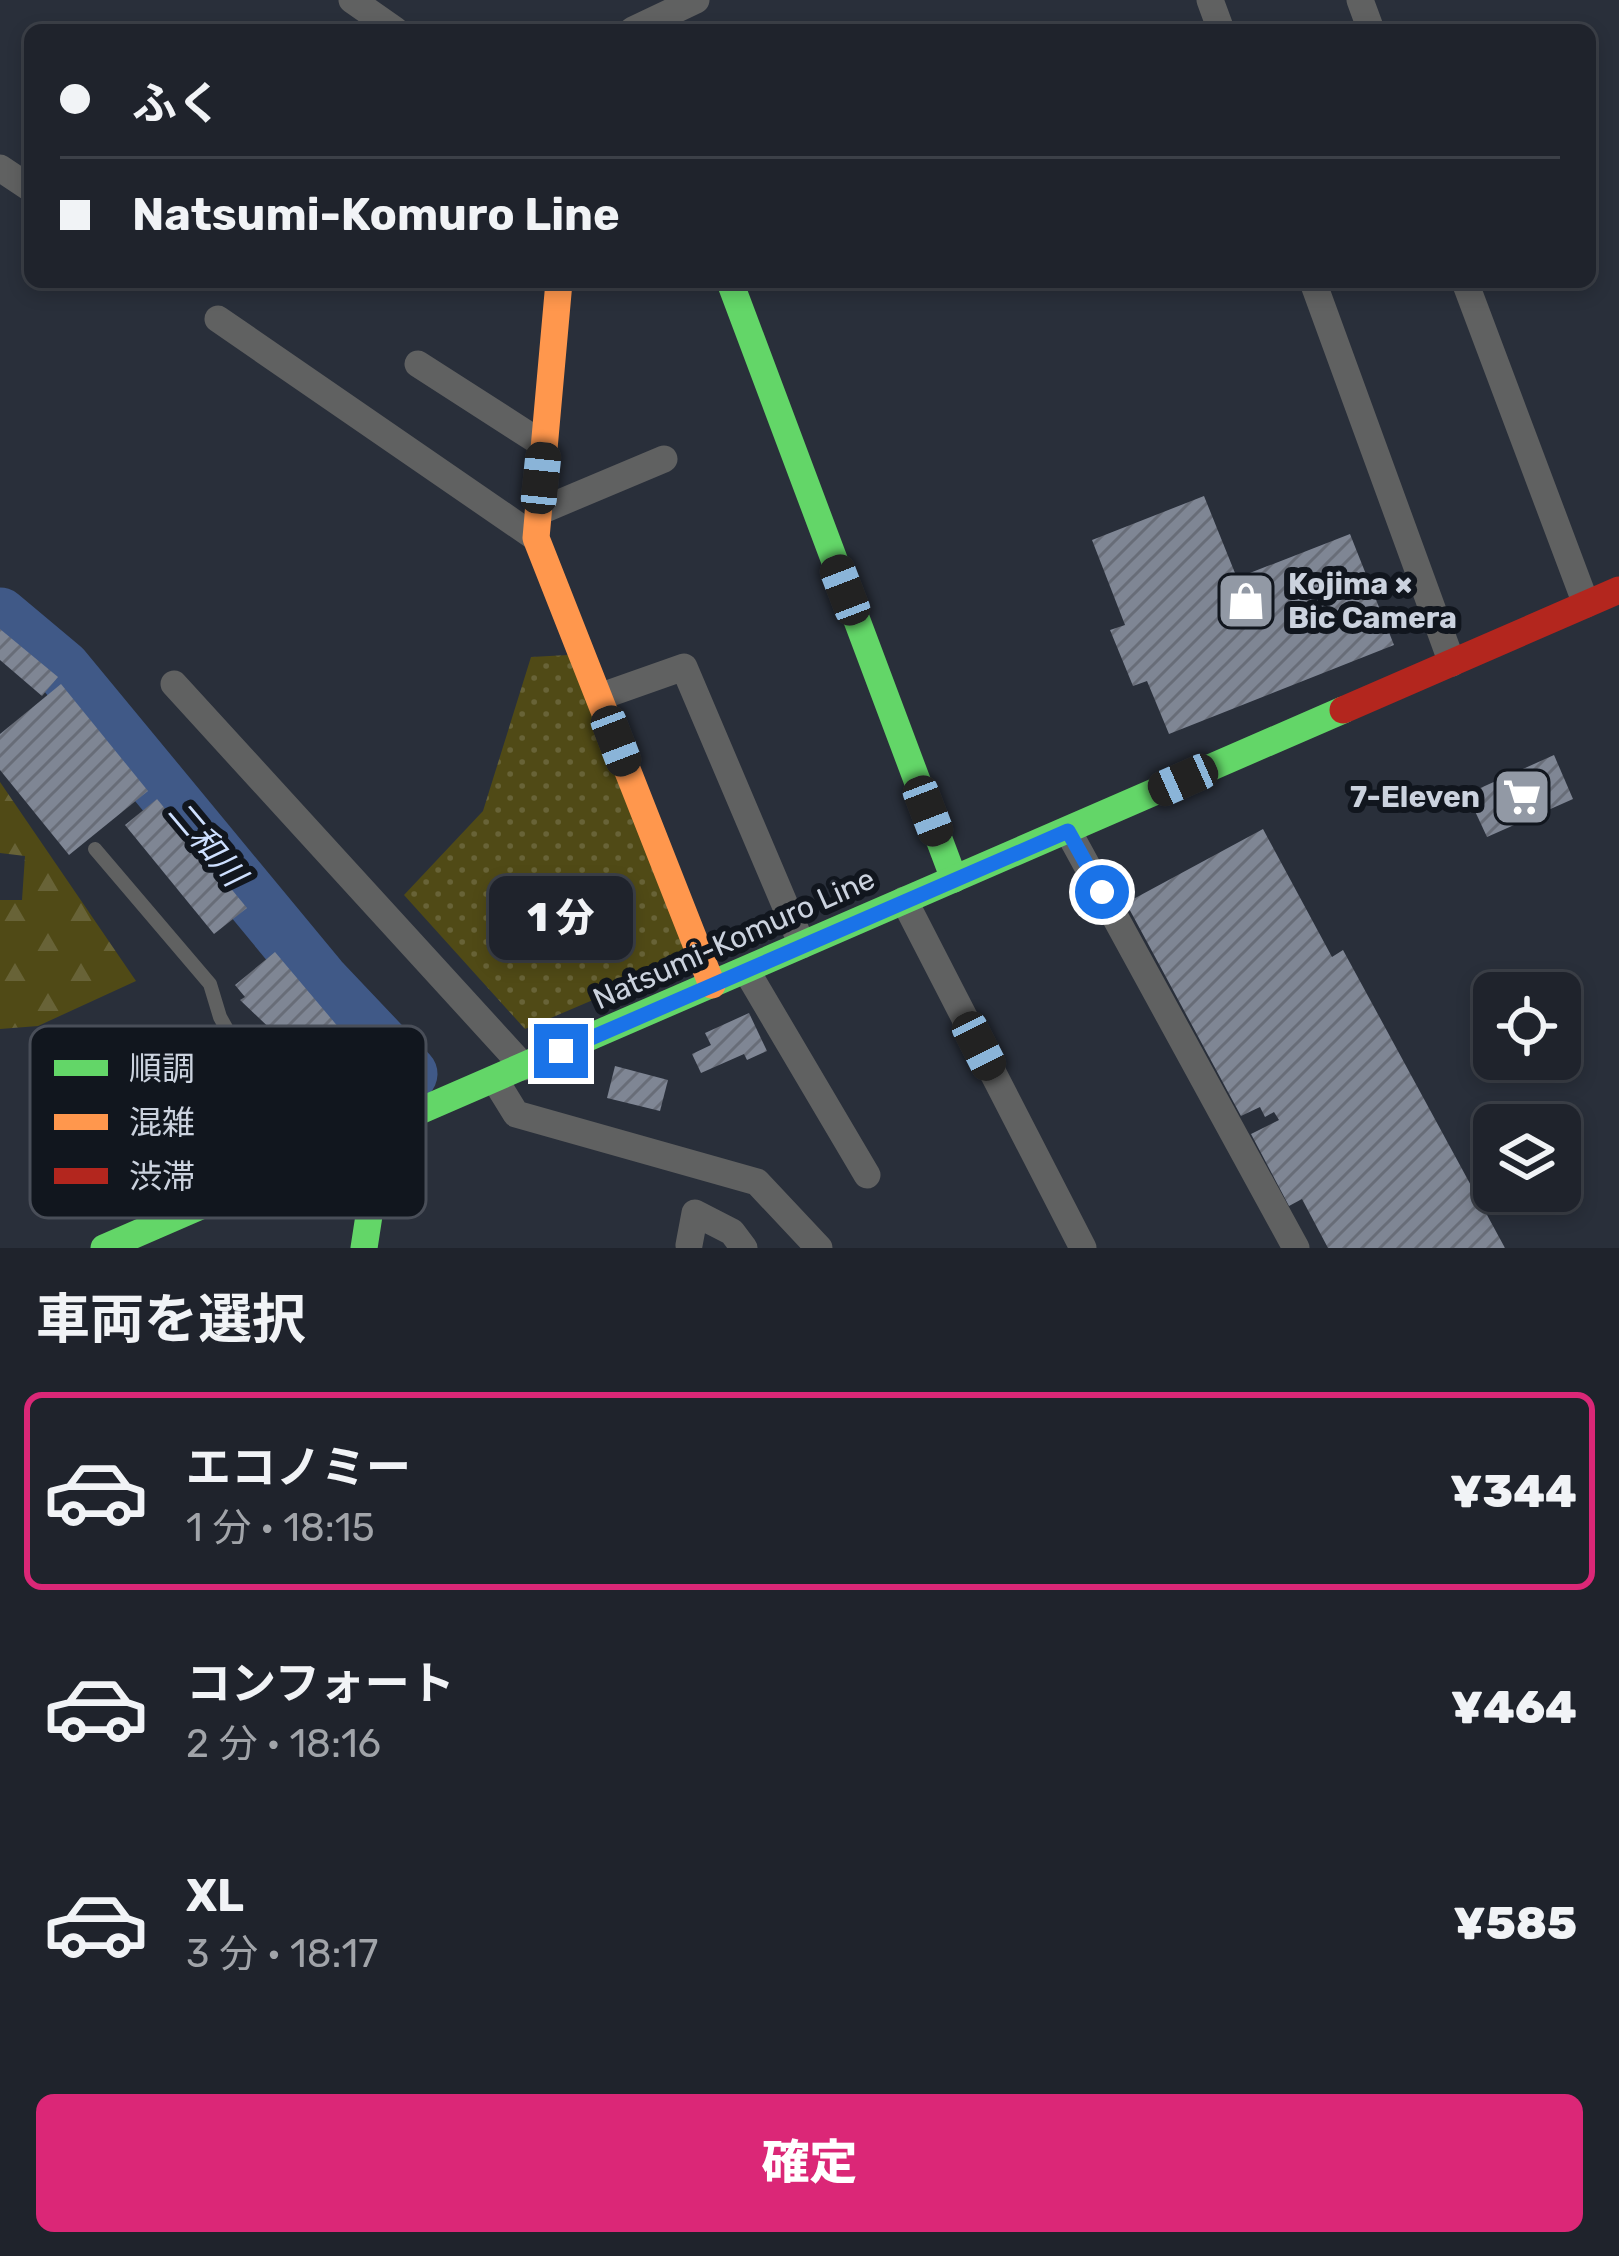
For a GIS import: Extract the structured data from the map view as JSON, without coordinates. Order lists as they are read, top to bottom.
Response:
{
  "streets": {
    "street": ["Natsumi-Komuro Line"]
  },
  "water": ["二和川"],
  "places": {
    "shop": ["Kojima × Bic Camera"],
    "supermarket": ["7-Eleven"]
  },
  "legend": ["順調", "混雑", "渋滞"],
  "page": {
    "banner": ["ふく", "Natsumi-Komuro Line"],
    "bubble": "1 分",
    "heading": "車両を選択",
    "list": [
      {
        "name": "エコノミー",
        "note": "1 分 · 18:15",
        "value": "¥344"
      },
      {
        "name": "コンフォート",
        "note": "2 分 · 18:16",
        "value": "¥464"
      },
      {
        "name": "XL",
        "note": "3 分 · 18:17",
        "value": "¥585"
      }
    ],
    "buttons": "確定"
  }
}
